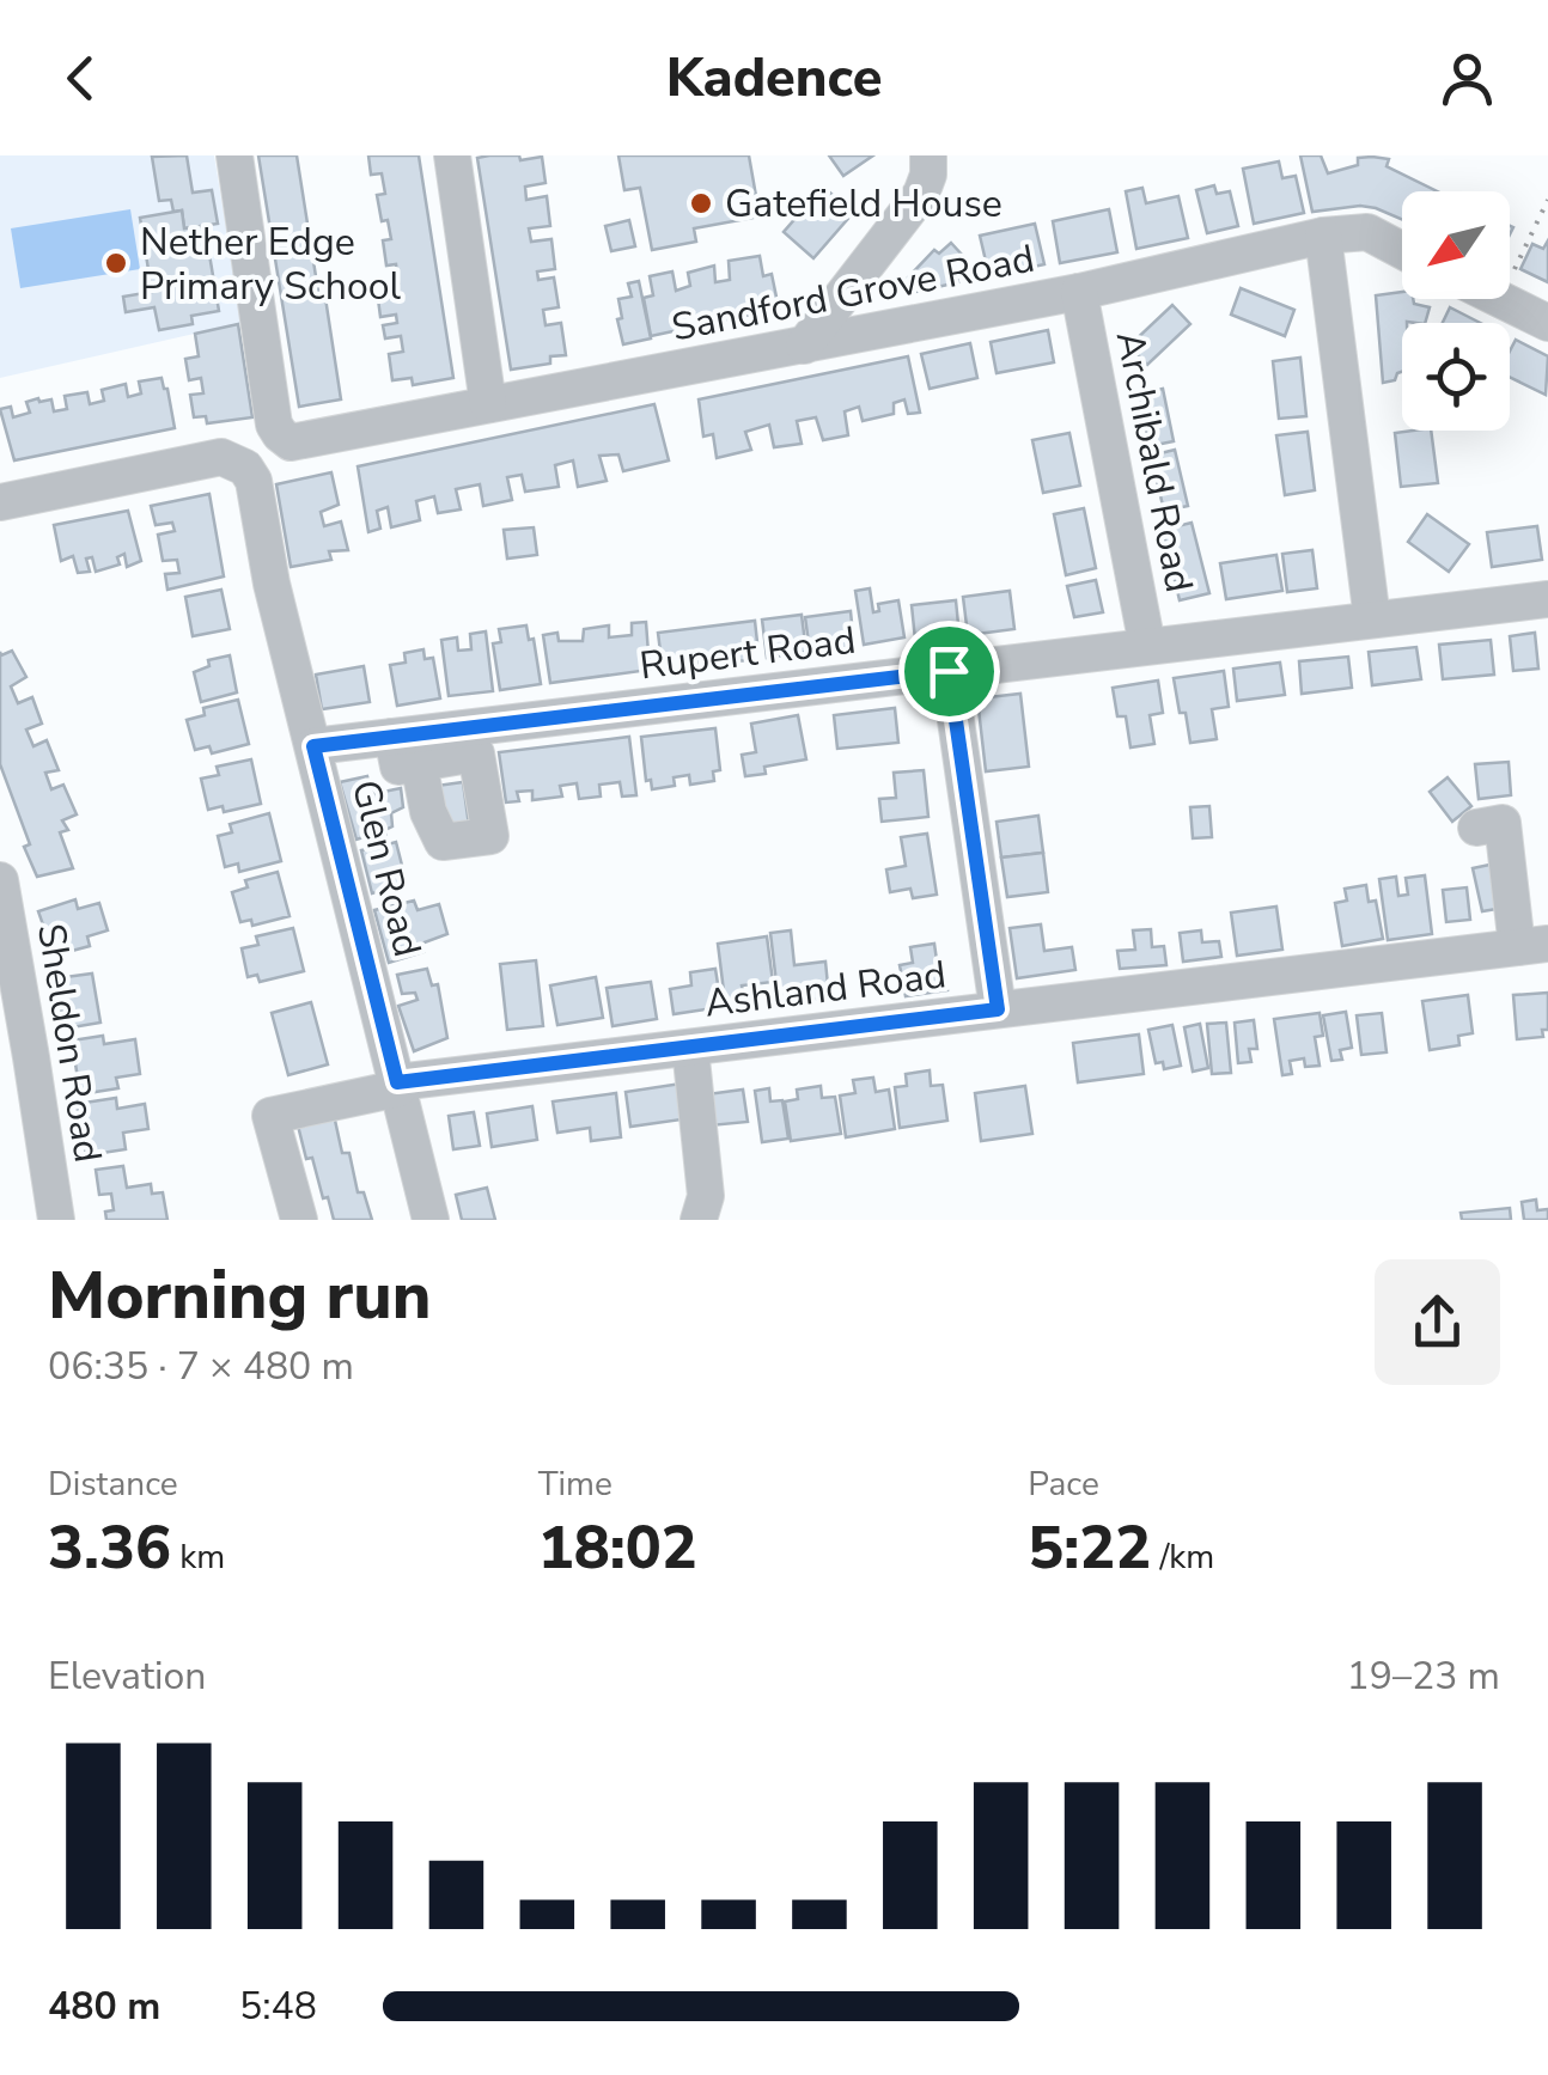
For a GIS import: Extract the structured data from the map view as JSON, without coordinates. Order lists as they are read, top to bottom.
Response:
{
  "streets": {
    "street": [
      "Sandford Grove Road",
      "Archibald Road",
      "Rupert Road",
      "Glen Road",
      "Ashland Road",
      "Sheldon Road"
    ]
  },
  "crossings": [
    ["Sandford Grove Road", "Archibald Road"],
    ["Archibald Road", "Rupert Road"],
    ["Rupert Road", "Glen Road"],
    ["Glen Road", "Ashland Road"]
  ],
  "places": ["Gatefield House", "Nether Edge Primary School"],
  "north": "bottom left",
  "page": {
    "header": "Kadence",
    "heading": ["Morning run", "06:35 · 7 × 480 m"],
    "stats": [
      ["Distance", "3.36 km"],
      ["Time", "18:02"],
      ["Pace", "5:22 /km"]
    ],
    "chart": ["Elevation", "19–23 m"],
    "list": [
      {
        "name": "480 m",
        "note": "5:48"
      }
    ]
  }
}
